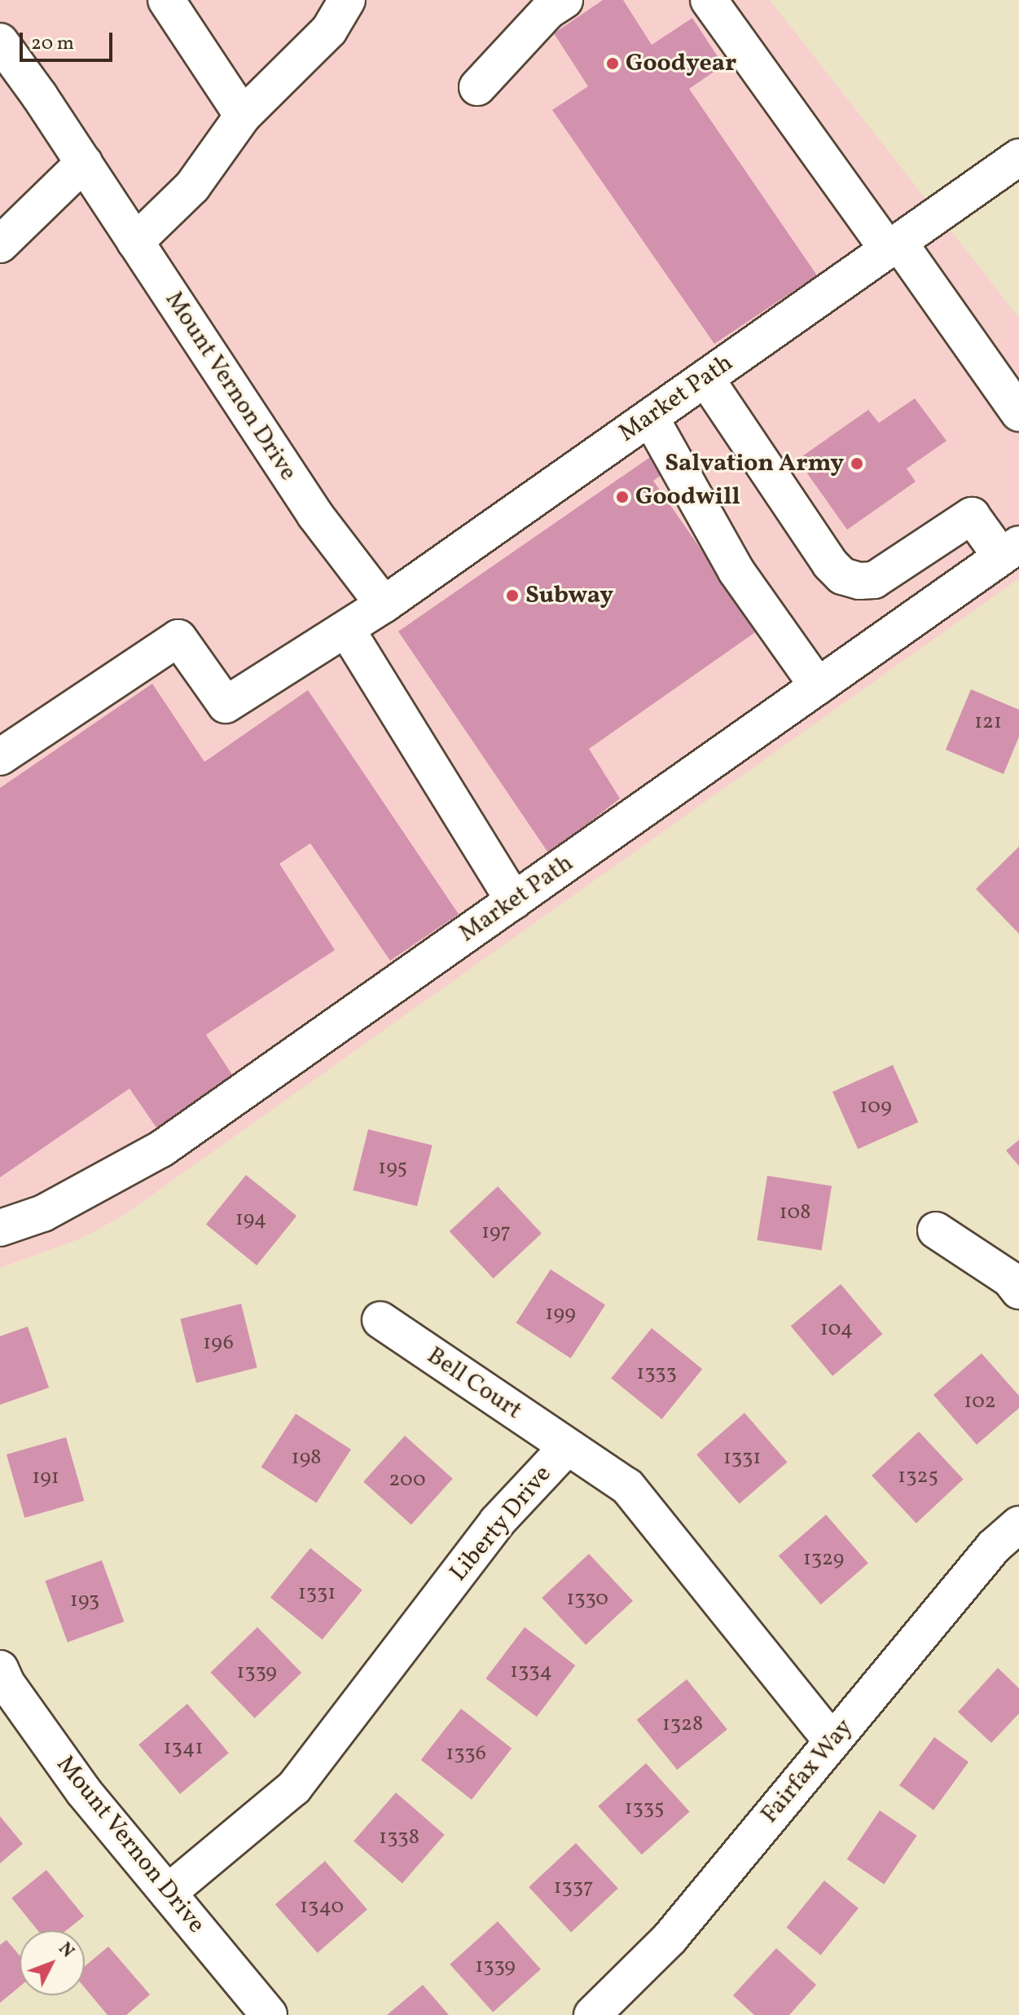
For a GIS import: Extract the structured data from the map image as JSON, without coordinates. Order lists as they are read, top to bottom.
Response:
{
  "streets": {
    "street": [
      "Mount Vernon Drive",
      "Market Path",
      "Bell Court",
      "Liberty Drive",
      "Fairfax Way"
    ]
  },
  "crossings": [
    ["Mount Vernon Drive", "Market Path"],
    ["Mount Vernon Drive", "Liberty Drive"],
    ["Bell Court", "Liberty Drive"],
    ["Liberty Drive", "Fairfax Way"]
  ],
  "places": [
    "Goodyear",
    "Salvation Army",
    "Goodwill",
    "Subway"
  ],
  "house_numbers": [
    "121",
    "109",
    "195",
    "108",
    "194",
    "197",
    "199",
    "104",
    "196",
    "1333",
    "102",
    "198",
    "1331",
    "1325",
    "191",
    "200",
    "1329",
    "1331",
    "1330",
    "193",
    "1334",
    "1339",
    "1328",
    "1341",
    "1336",
    "1335",
    "1338",
    "1337",
    "1340",
    "1339"
  ],
  "scale_bar": "20 m",
  "north": "top right"
}
